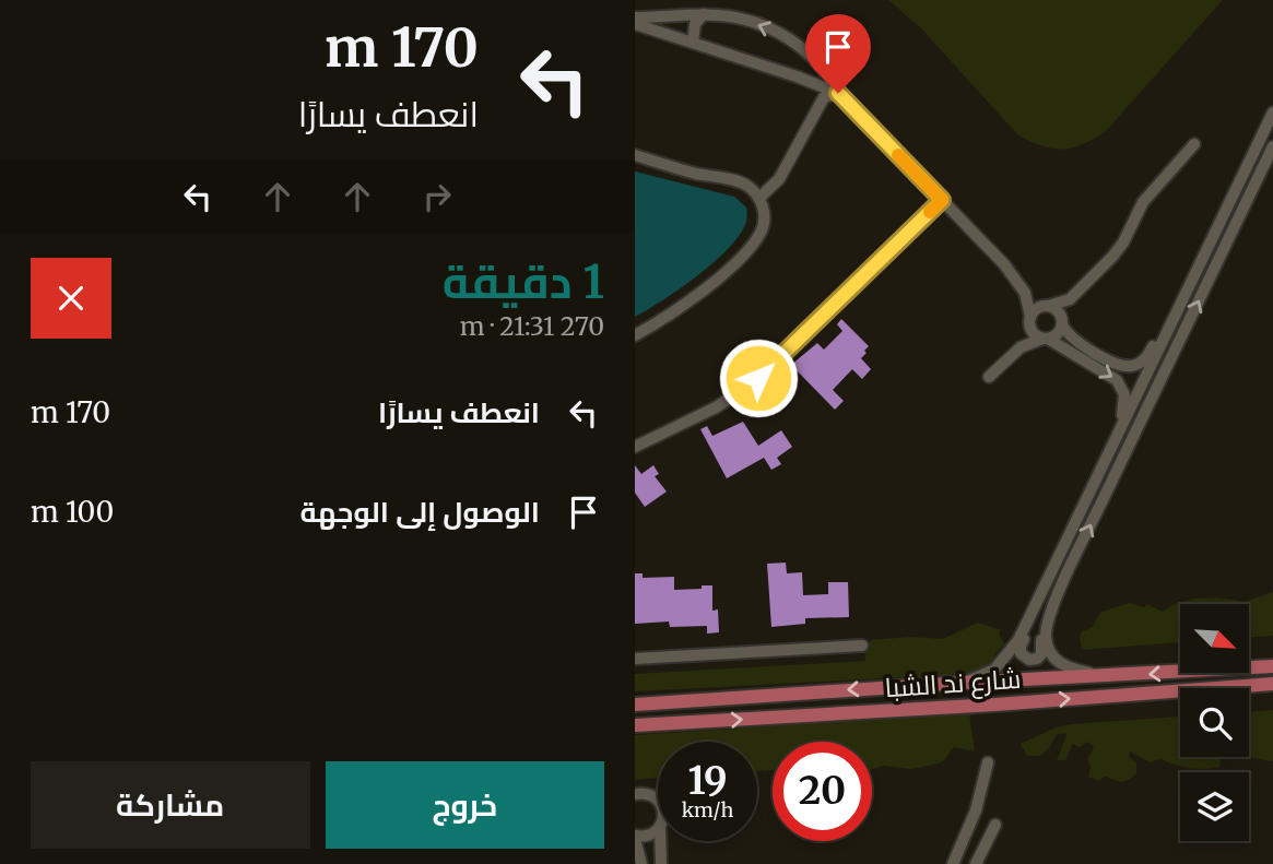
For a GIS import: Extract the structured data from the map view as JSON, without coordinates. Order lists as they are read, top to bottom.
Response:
{
  "streets": {
    "main road": ["شارع ند الشبا"]
  },
  "north": "bottom right",
  "page": {
    "turn": ["170 m", "انعطف يسارًا"],
    "heading": ["1 دقيقة", "270 m · 21:31"],
    "list": [
      {
        "name": "انعطف يسارًا",
        "value": "170 m"
      },
      {
        "name": "الوصول إلى الوجهة",
        "value": "100 m"
      }
    ],
    "speed": "19 km/h",
    "limit": "20",
    "buttons": ["خروج", "مشاركة"]
  }
}
